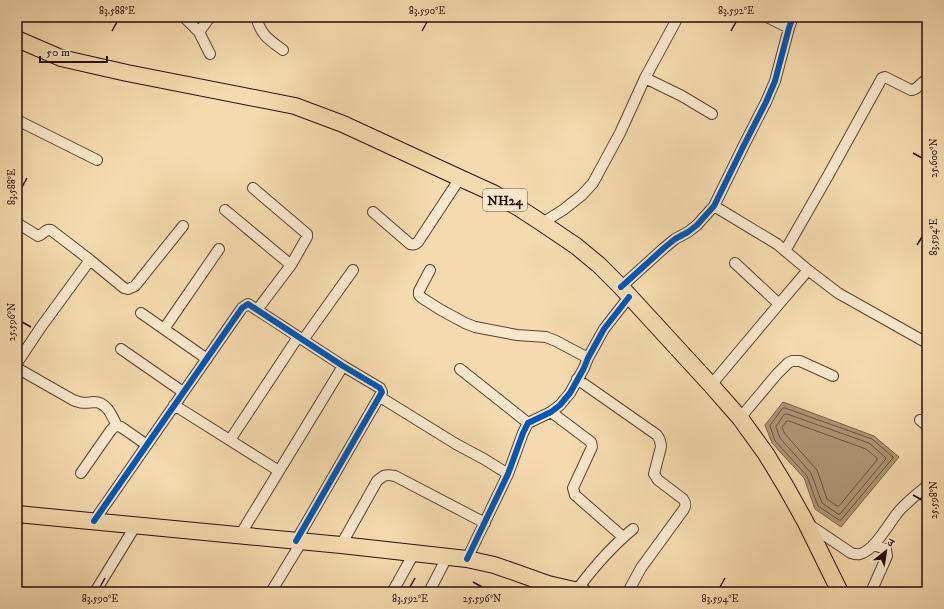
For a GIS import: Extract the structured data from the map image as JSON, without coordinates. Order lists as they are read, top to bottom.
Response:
{
  "streets": {
    "highway": ["NH24"]
  },
  "scale_bar": "50 m",
  "north": "top right",
  "coordinates": [
    "83.588°E",
    "83.590°E",
    "83.592°E",
    "25.600°N",
    "83.594°E",
    "25.596°N",
    "25.598°N"
  ]
}
